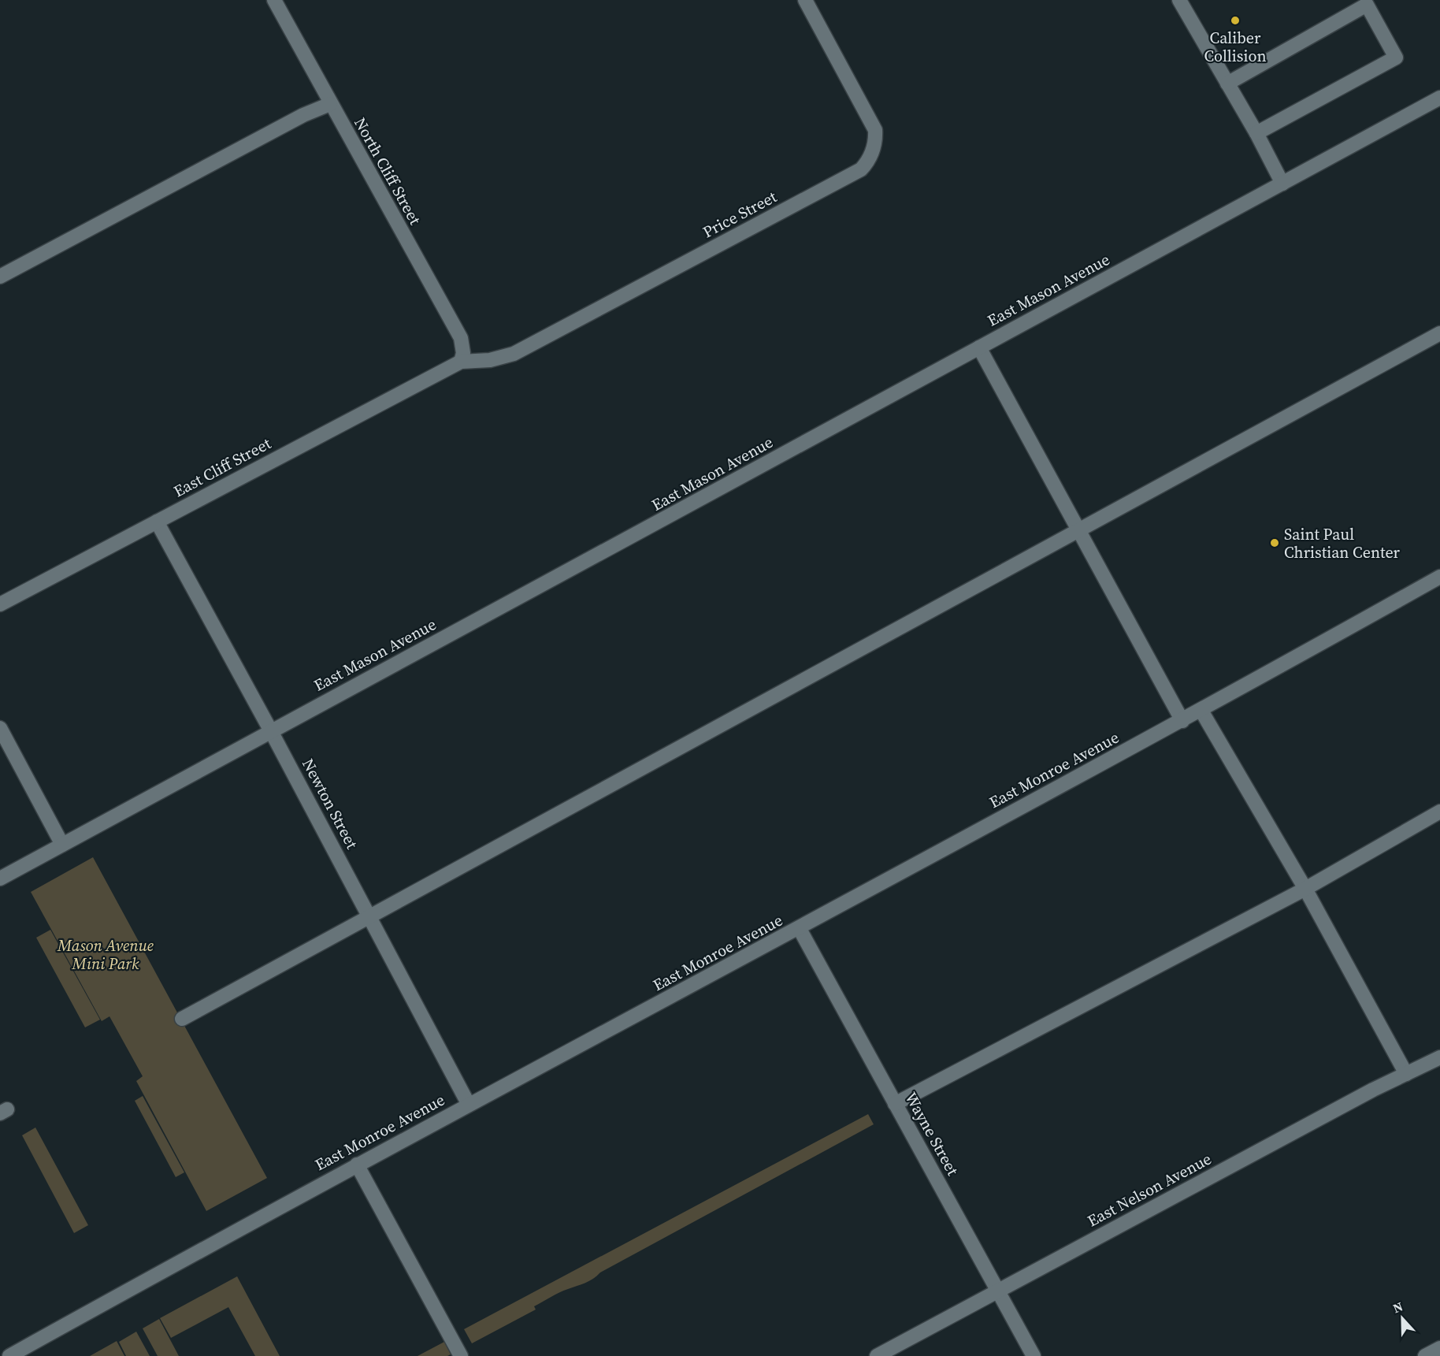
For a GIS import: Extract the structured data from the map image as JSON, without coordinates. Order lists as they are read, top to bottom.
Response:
{
  "streets": {
    "street": [
      "North Cliff Street",
      "Price Street",
      "East Mason Avenue",
      "East Cliff Street",
      "East Monroe Avenue",
      "Newton Street",
      "Wayne Street",
      "East Nelson Avenue"
    ]
  },
  "crossings": [
    ["North Cliff Street", "Price Street"],
    ["North Cliff Street", "East Cliff Street"],
    ["Price Street", "East Cliff Street"],
    ["East Mason Avenue", "Newton Street"],
    ["East Cliff Street", "Newton Street"],
    ["East Monroe Avenue", "Newton Street"],
    ["East Monroe Avenue", "Wayne Street"],
    ["Wayne Street", "East Nelson Avenue"]
  ],
  "parks": ["Mason Avenue Mini Park"],
  "places": ["Caliber Collision", "Saint Paul Christian Center"],
  "north": "top"
}
